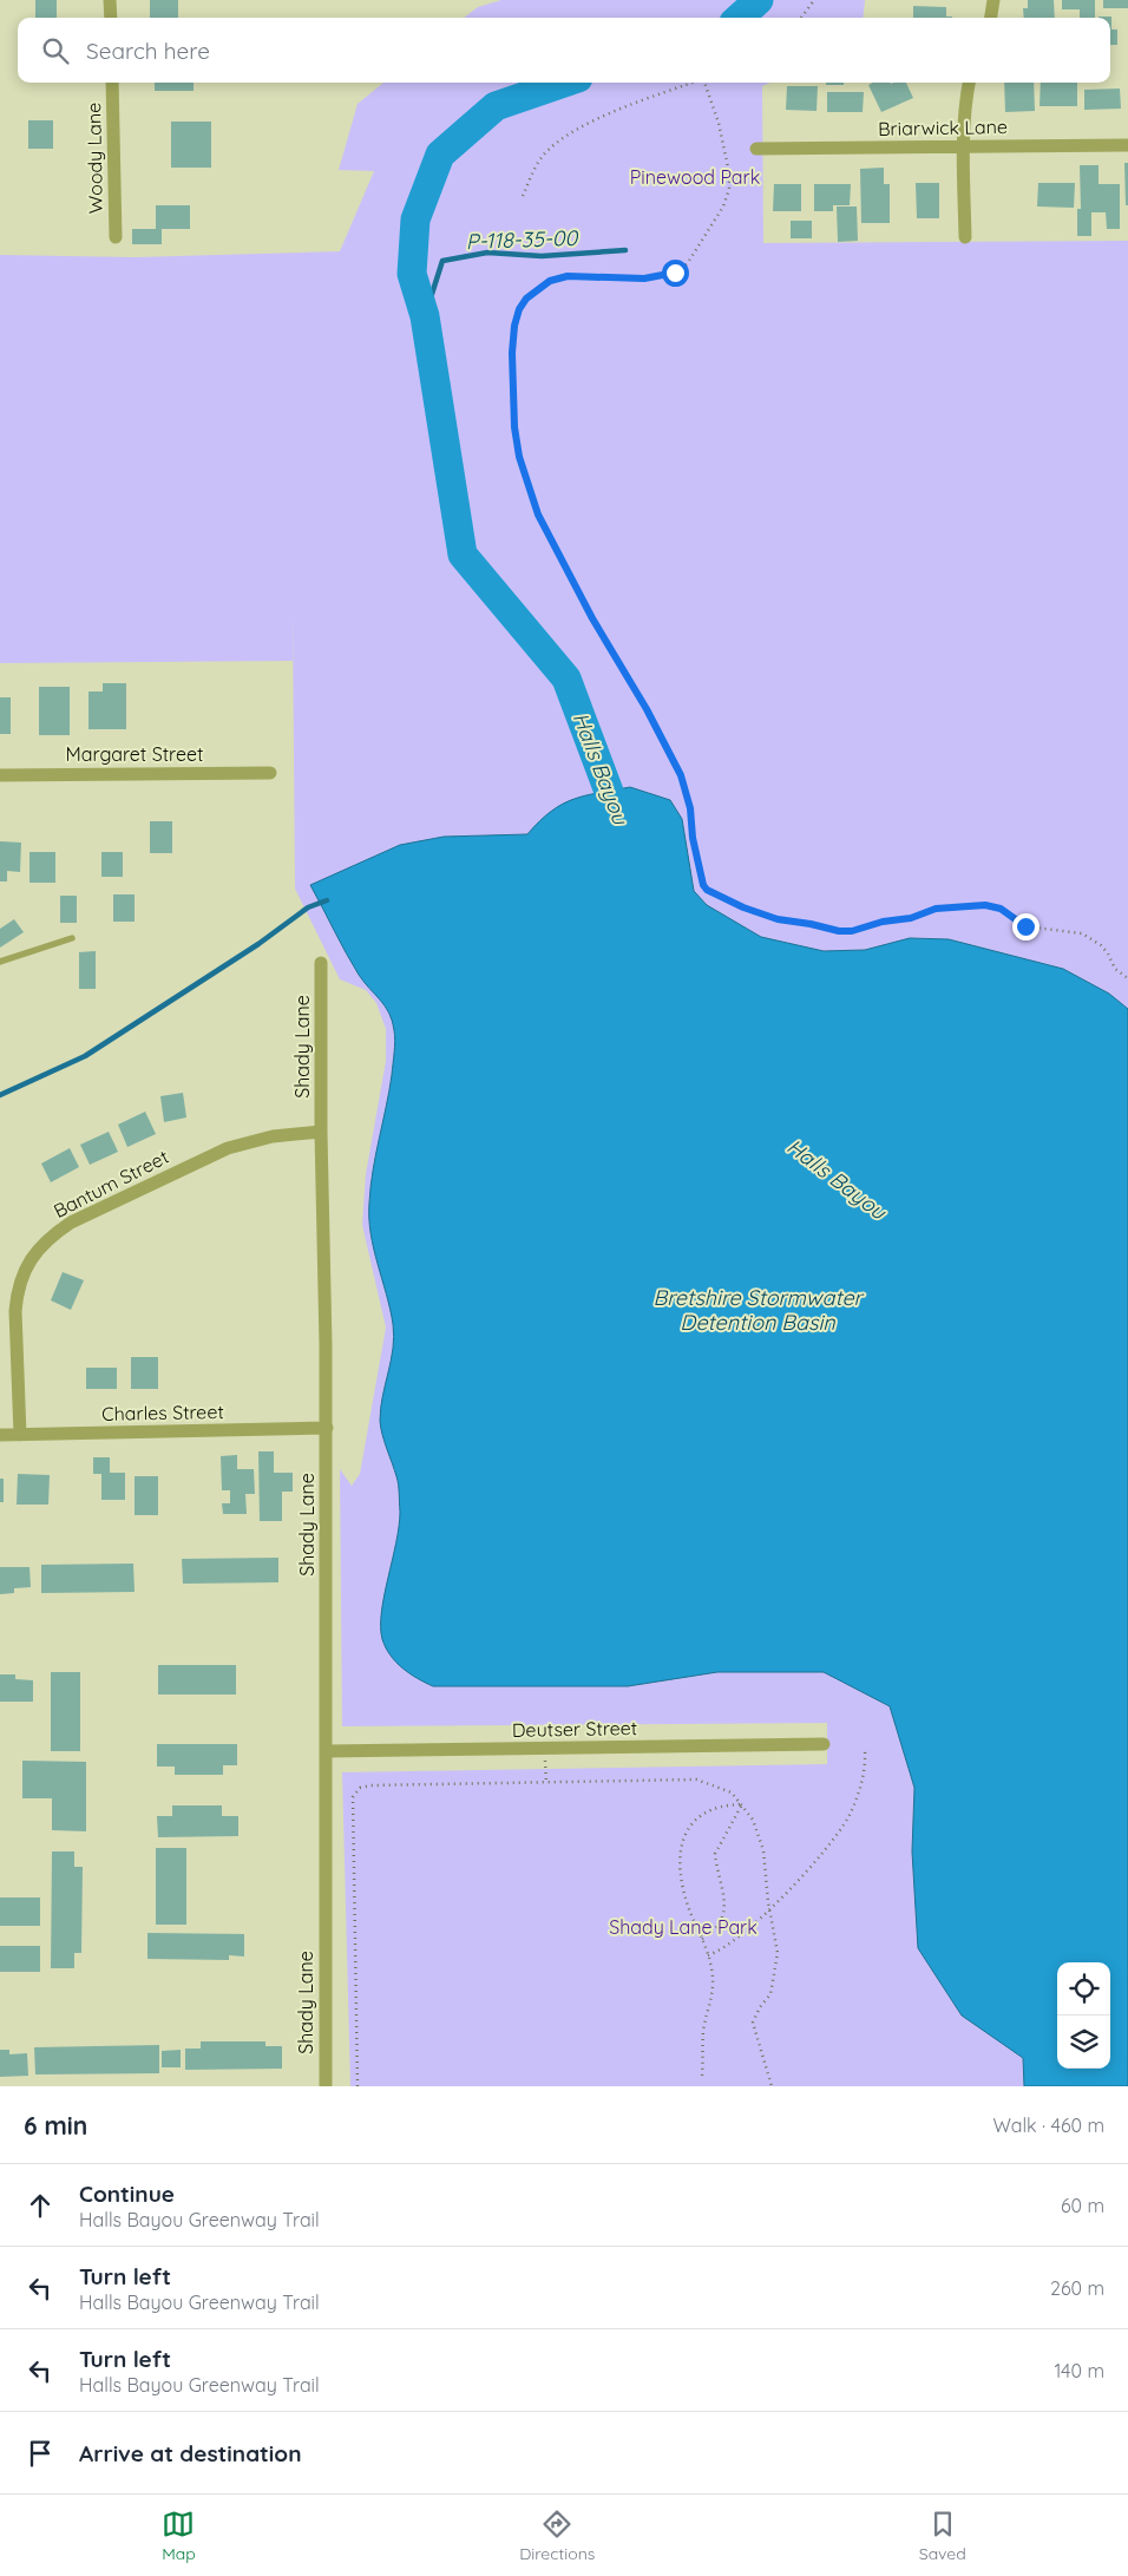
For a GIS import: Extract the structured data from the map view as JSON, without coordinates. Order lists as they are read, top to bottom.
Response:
{
  "streets": {
    "street": [
      "Briarwick Lane",
      "Woody Lane",
      "Margaret Street",
      "Shady Lane",
      "Bantum Street",
      "Charles Street",
      "Deutser Street"
    ]
  },
  "crossings": [
    ["Shady Lane", "Bantum Street"],
    ["Shady Lane", "Charles Street"],
    ["Shady Lane", "Deutser Street"],
    ["Bantum Street", "Charles Street"]
  ],
  "water": ["P-118-35-00", "Halls Bayou", "Bretshire Stormwater Detention Basin"],
  "parks": ["Pinewood Park", "Shady Lane Park"],
  "page": {
    "search": "Search here",
    "heading": ["6 min", "Walk · 460 m"],
    "list": [
      ["Continue", "Halls Bayou Greenway Trail", "60 m"],
      ["Turn left", "Halls Bayou Greenway Trail", "260 m"],
      ["Turn left", "Halls Bayou Greenway Trail", "140 m"],
      "Arrive at destination"
    ],
    "nav": ["Map", "Directions", "Saved"]
  }
}
